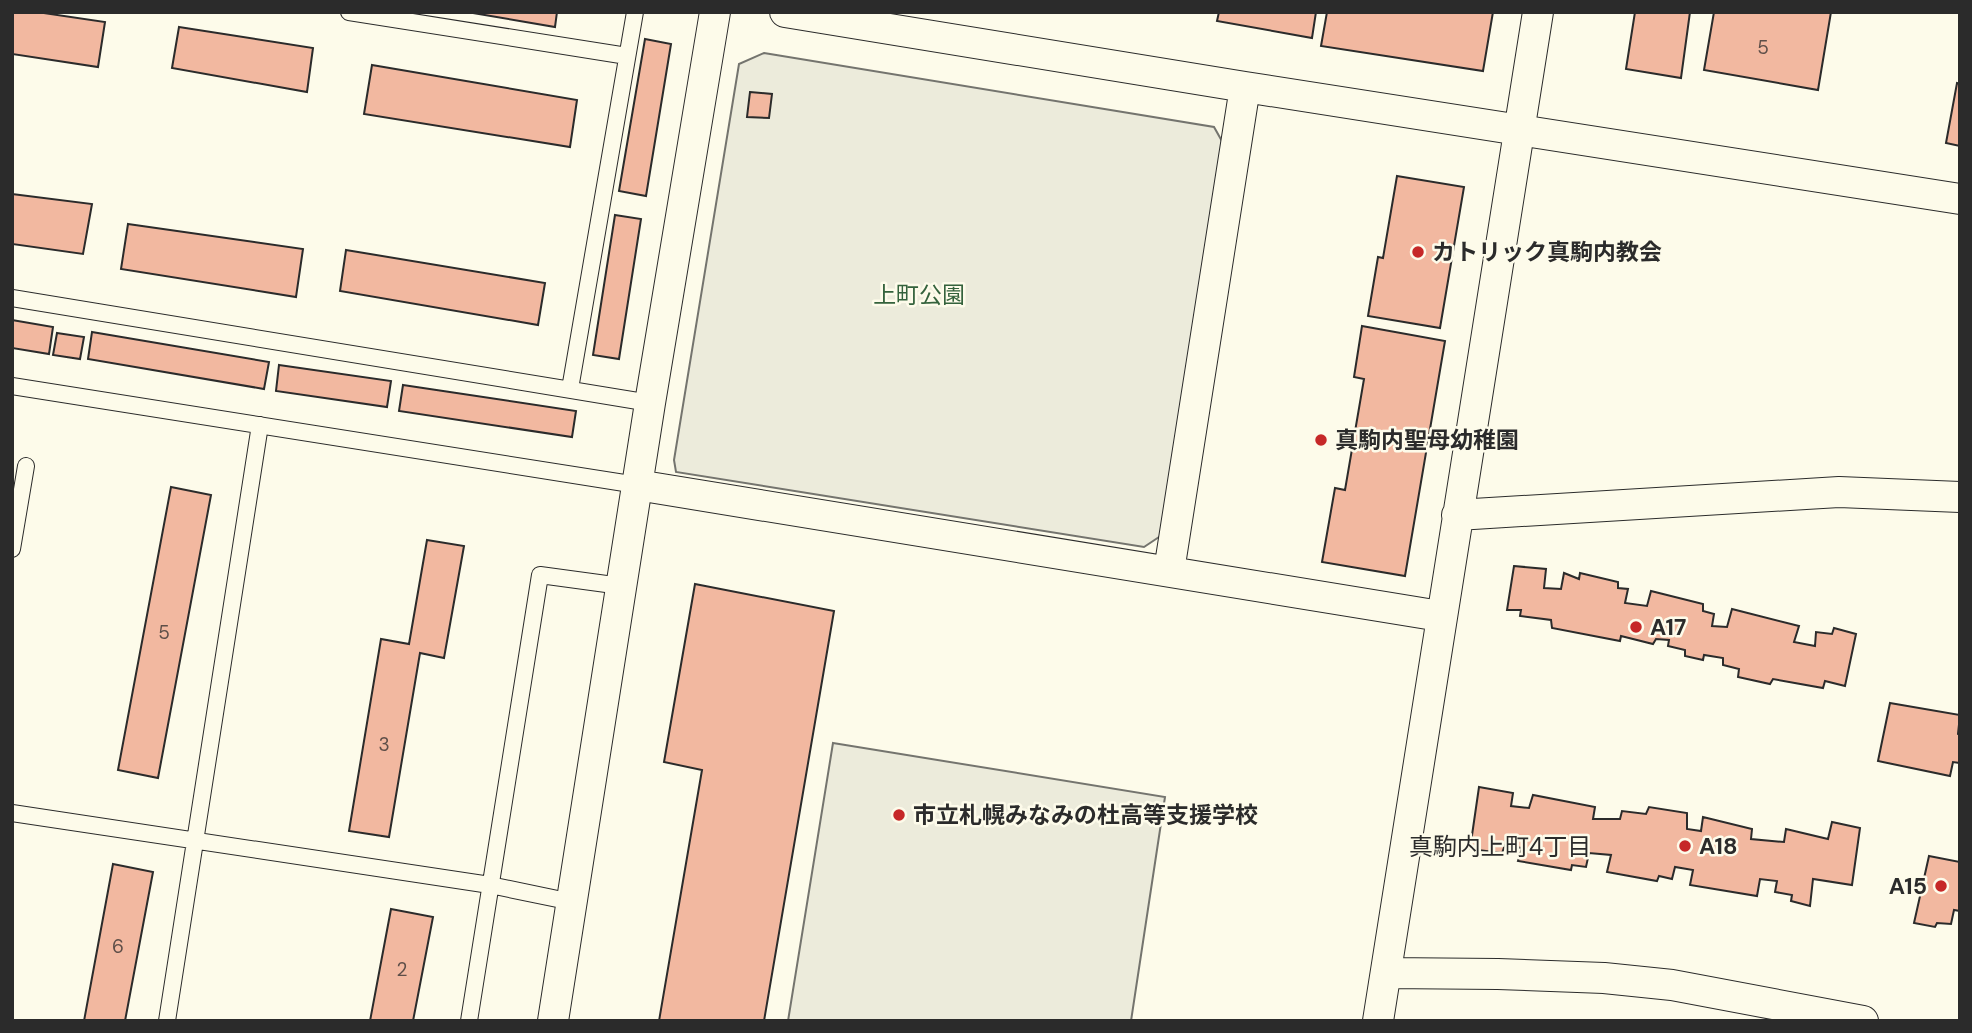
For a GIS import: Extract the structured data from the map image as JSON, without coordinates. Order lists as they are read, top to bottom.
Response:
{
  "districts": ["真駒内上町4丁目"],
  "parks": ["上町公園"],
  "places": [
    "カトリック真駒内教会",
    "真駒内聖母幼稚園",
    "A17",
    "市立札幌みなみの杜高等支援学校",
    "A18",
    "A15"
  ],
  "house_numbers": [
    "5",
    "5",
    "3",
    "6",
    "2"
  ]
}
